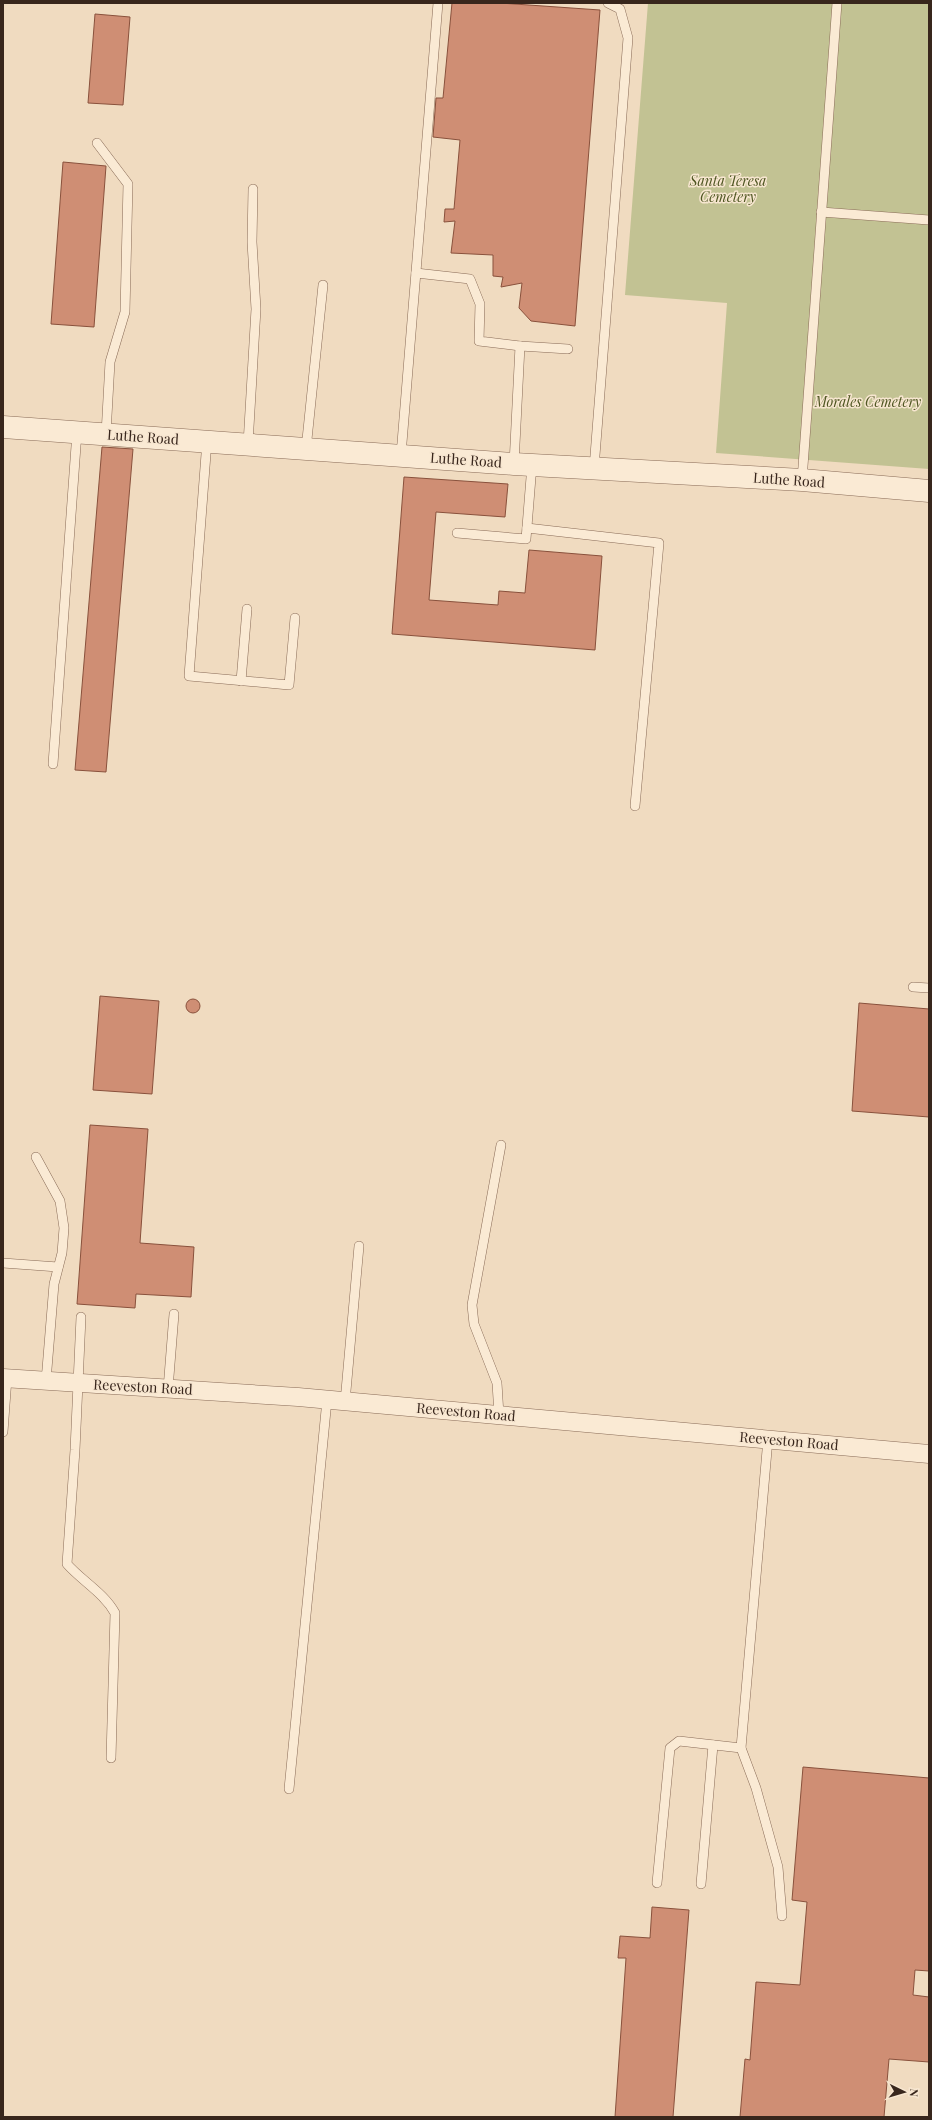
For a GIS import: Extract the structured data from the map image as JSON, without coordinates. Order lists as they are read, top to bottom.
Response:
{
  "streets": {
    "street": ["Luthe Road", "Reeveston Road"]
  },
  "parks": ["Santa Teresa Cemetery", "Morales Cemetery"],
  "north": "right"
}
